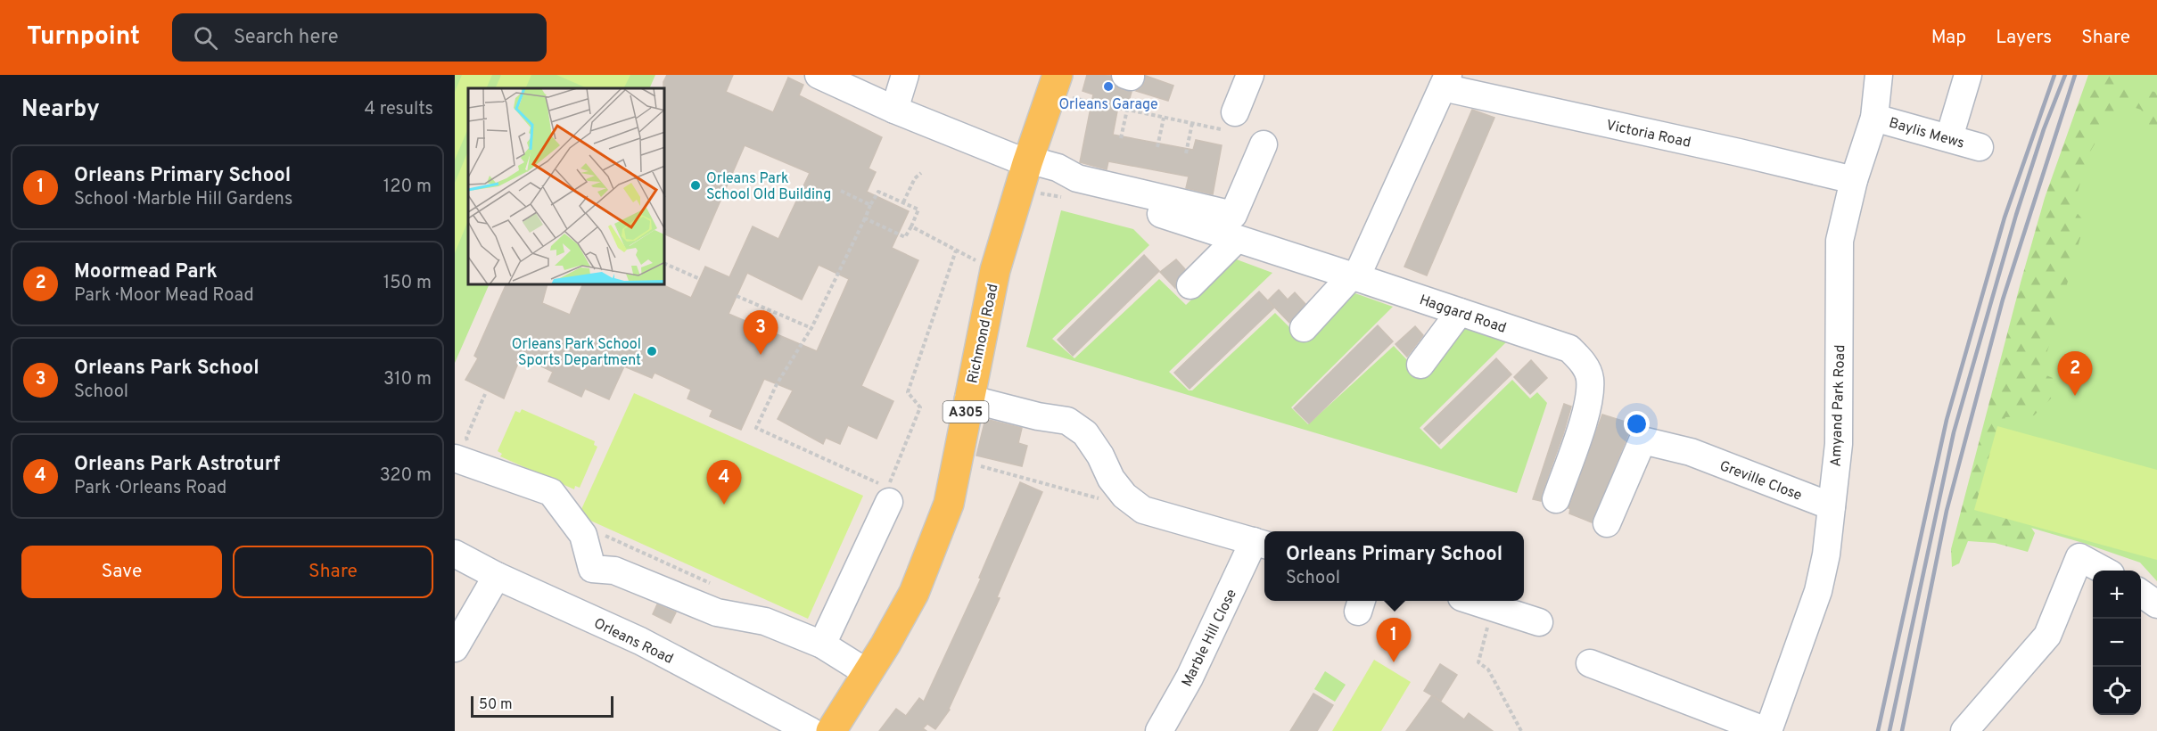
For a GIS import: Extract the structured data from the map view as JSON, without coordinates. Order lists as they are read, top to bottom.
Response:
{
  "streets": {
    "main road": ["Richmond Road", "A305"],
    "street": [
      "Baylis Mews",
      "Victoria Road",
      "Haggard Road",
      "Amyand Park Road",
      "Greville Close",
      "Marble Hill Close",
      "Orleans Road"
    ]
  },
  "crossings": [
    ["Baylis Mews", "Amyand Park Road"],
    ["Victoria Road", "Amyand Park Road"],
    ["Amyand Park Road", "Greville Close"]
  ],
  "places": ["Orleans Garage", "Orleans Park School Old Building", "Orleans Park School Sports Department"],
  "scale_bar": "50 m",
  "page": {
    "header": "Turnpoint",
    "search": "Search here",
    "nav": ["Map", "Layers", "Share"],
    "heading": ["Nearby", "4 results"],
    "list": [
      {
        "mark": "1",
        "name": "Orleans Primary School",
        "note": "School · Marble Hill Gardens",
        "value": "120 m"
      },
      {
        "mark": "2",
        "name": "Moormead Park",
        "note": "Park · Moor Mead Road",
        "value": "150 m"
      },
      {
        "mark": "3",
        "name": "Orleans Park School",
        "note": "School",
        "value": "310 m"
      },
      {
        "mark": "4",
        "name": "Orleans Park Astroturf",
        "note": "Park · Orleans Road",
        "value": "320 m"
      }
    ],
    "pins": [
      "3",
      "2",
      "4",
      "1"
    ],
    "buttons": ["Save", "Share"],
    "popup": ["Orleans Primary School", "School"],
    "map_buttons": ["+", "−"],
    "scale": "50 m"
  }
}
